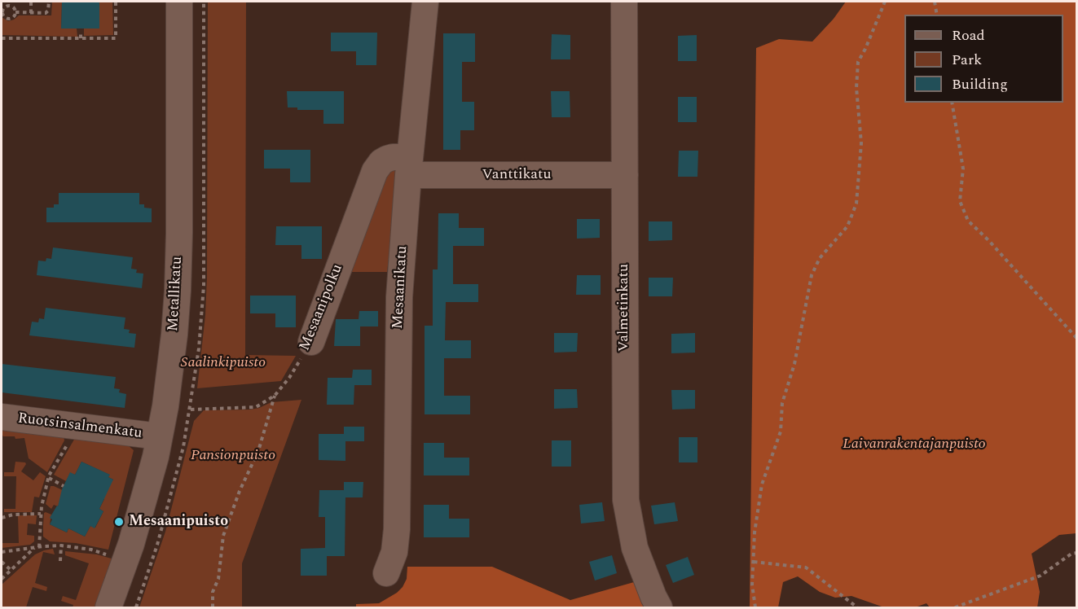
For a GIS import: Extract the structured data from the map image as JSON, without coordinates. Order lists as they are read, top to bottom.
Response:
{
  "streets": {
    "street": [
      "Vanttikatu",
      "Mesaanikatu",
      "Metallikatu",
      "Mesaanipolku",
      "Valmetinkatu",
      "Ruotsinsalmenkatu"
    ]
  },
  "crossings": [
    ["Vanttikatu", "Mesaanikatu"],
    ["Vanttikatu", "Mesaanipolku"],
    ["Vanttikatu", "Valmetinkatu"],
    ["Mesaanikatu", "Mesaanipolku"],
    ["Metallikatu", "Ruotsinsalmenkatu"]
  ],
  "parks": ["Saalinkipuisto", "Laivanrakentajanpuisto", "Pansionpuisto"],
  "places": ["Mesaanipuisto"],
  "legend": ["Road", "Park", "Building"]
}
